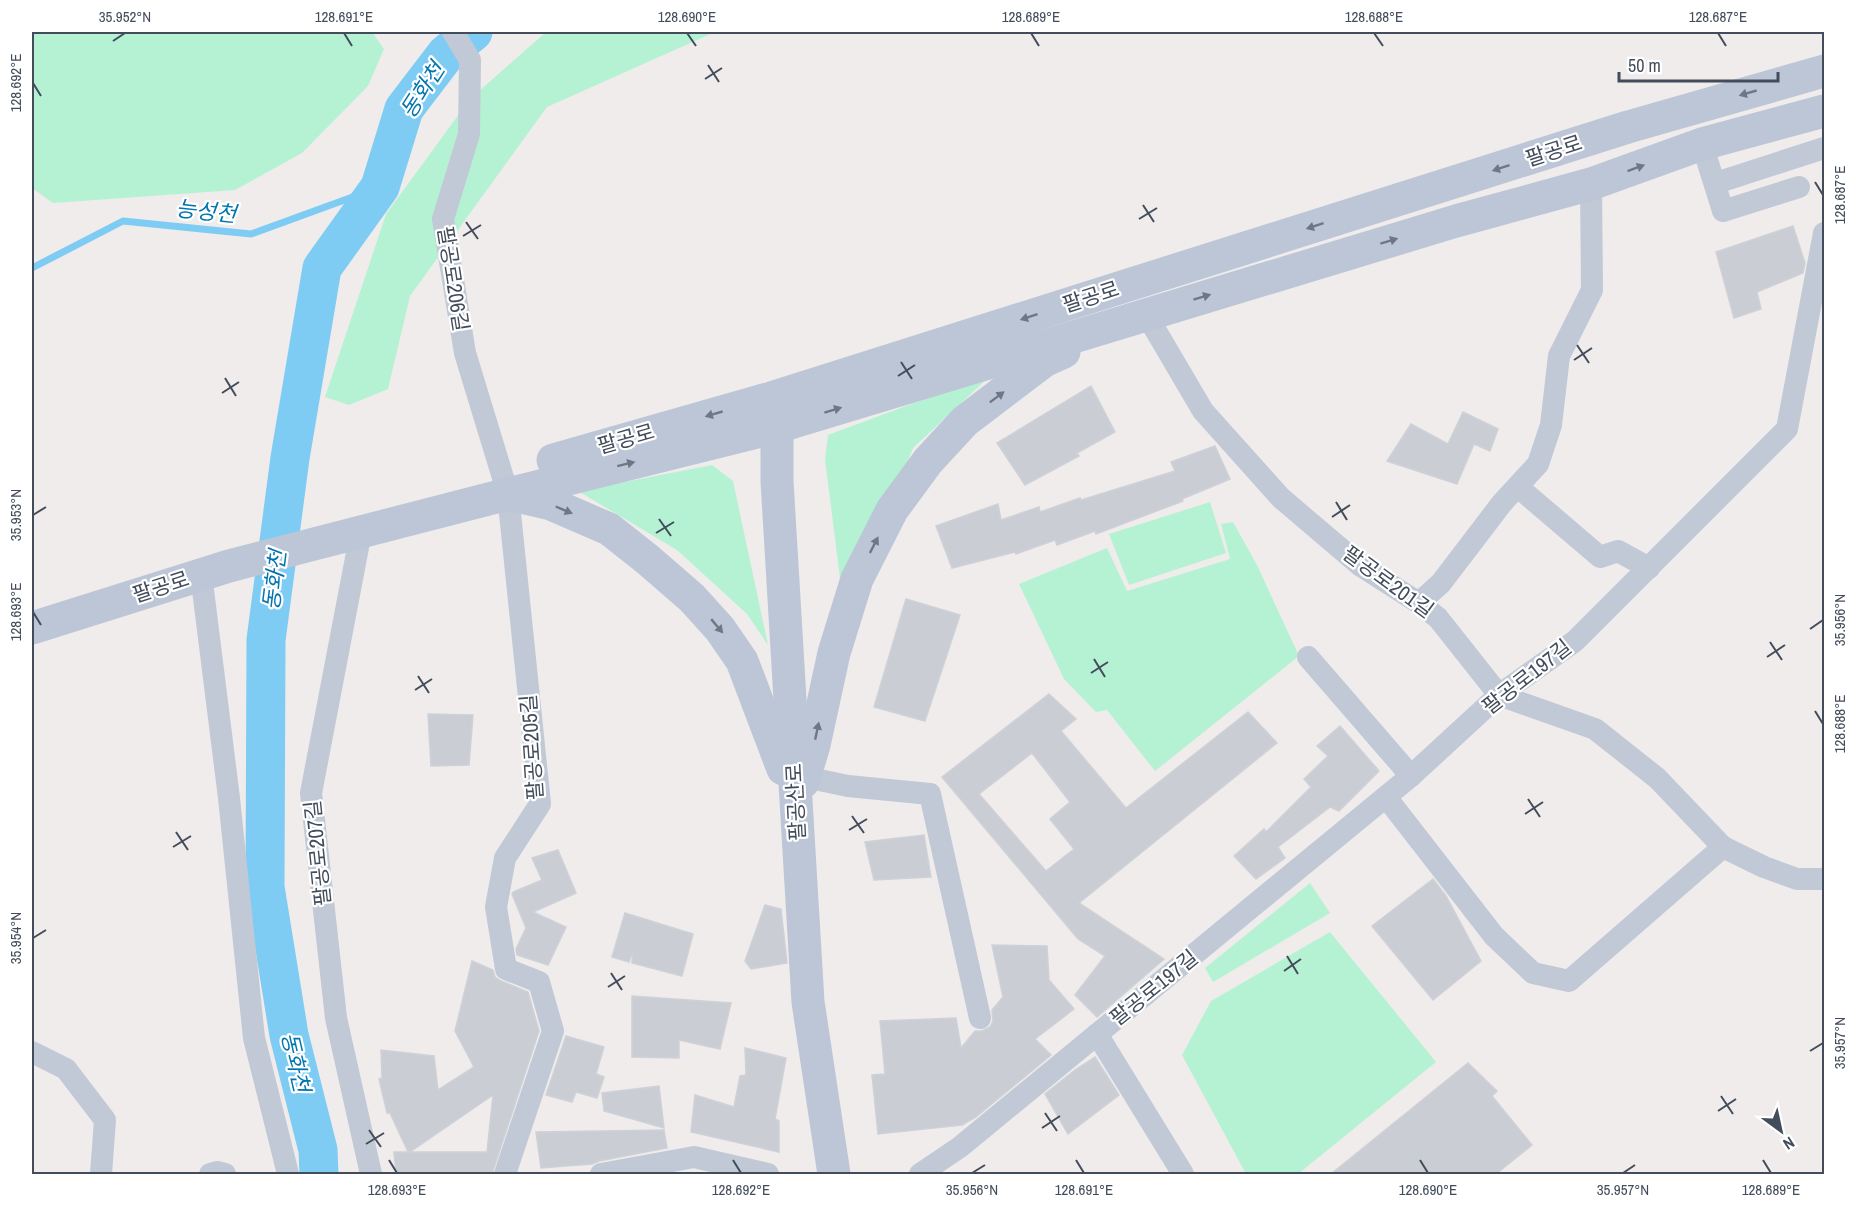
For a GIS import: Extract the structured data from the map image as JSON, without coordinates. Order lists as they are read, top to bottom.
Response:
{
  "streets": {
    "main road": ["팔공로", "팔공산로"],
    "street": [
      "팔공로206길",
      "팔공로201길",
      "팔공로197길",
      "팔공로205길",
      "팔공로207길"
    ]
  },
  "crossings": [
    ["팔공로", "팔공로206길"],
    ["팔공로", "팔공로201길"],
    ["팔공로", "팔공로205길"],
    ["팔공로", "팔공산로"],
    ["팔공로", "팔공로207길"],
    ["팔공로206길", "팔공로205길"],
    ["팔공로201길", "팔공로197길"]
  ],
  "water": ["동화천", "능성천"],
  "scale_bar": "50 m",
  "north": "bottom right",
  "coordinates": [
    "35.952°N",
    "128.691°E",
    "128.690°E",
    "128.689°E",
    "128.688°E",
    "128.687°E",
    "128.692°E",
    "35.953°N",
    "128.693°E",
    "35.956°N",
    "35.954°N",
    "35.957°N"
  ]
}
